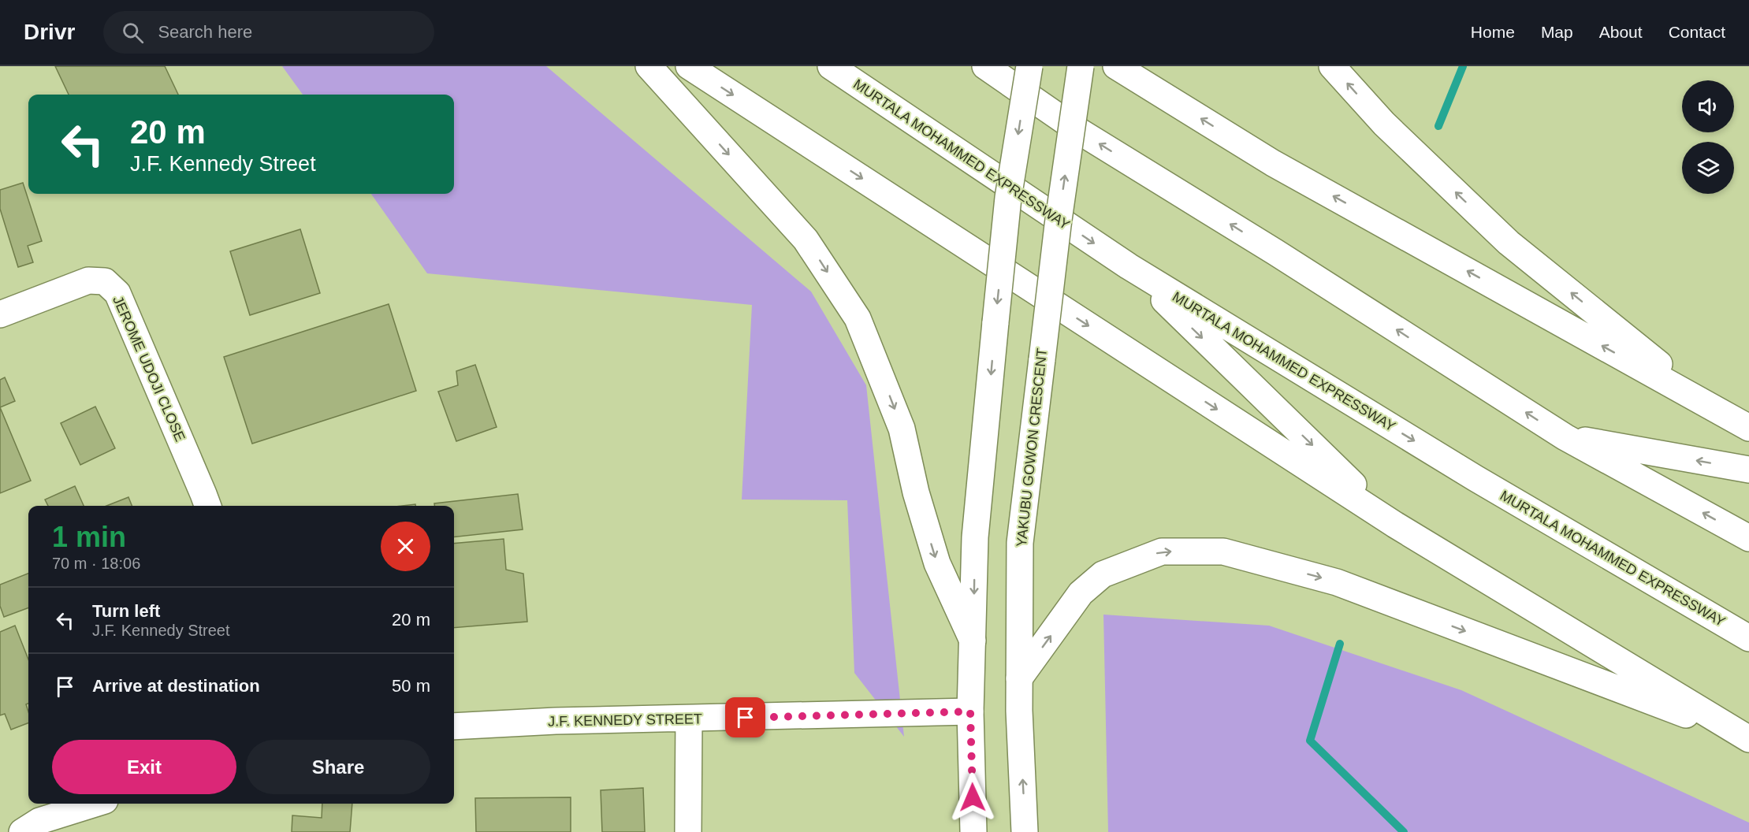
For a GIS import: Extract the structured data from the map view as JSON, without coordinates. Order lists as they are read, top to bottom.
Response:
{
  "streets": {
    "main road": [
      "MURTALA MOHAMMED EXPRESSWAY",
      "JEROME UDOJI CLOSE",
      "YAKUBU GOWON CRESCENT",
      "J.F. KENNEDY STREET"
    ]
  },
  "page": {
    "header": "Drivr",
    "search": "Search here",
    "nav": [
      "Home",
      "Map",
      "About",
      "Contact"
    ],
    "turn": ["20 m", "J.F. Kennedy Street"],
    "heading": ["1 min", "70 m · 18:06"],
    "list": [
      {
        "name": "Turn left",
        "note": "J.F. Kennedy Street",
        "value": "20 m"
      },
      {
        "name": "Arrive at destination",
        "value": "50 m"
      }
    ],
    "buttons": ["Exit", "Share"]
  }
}
